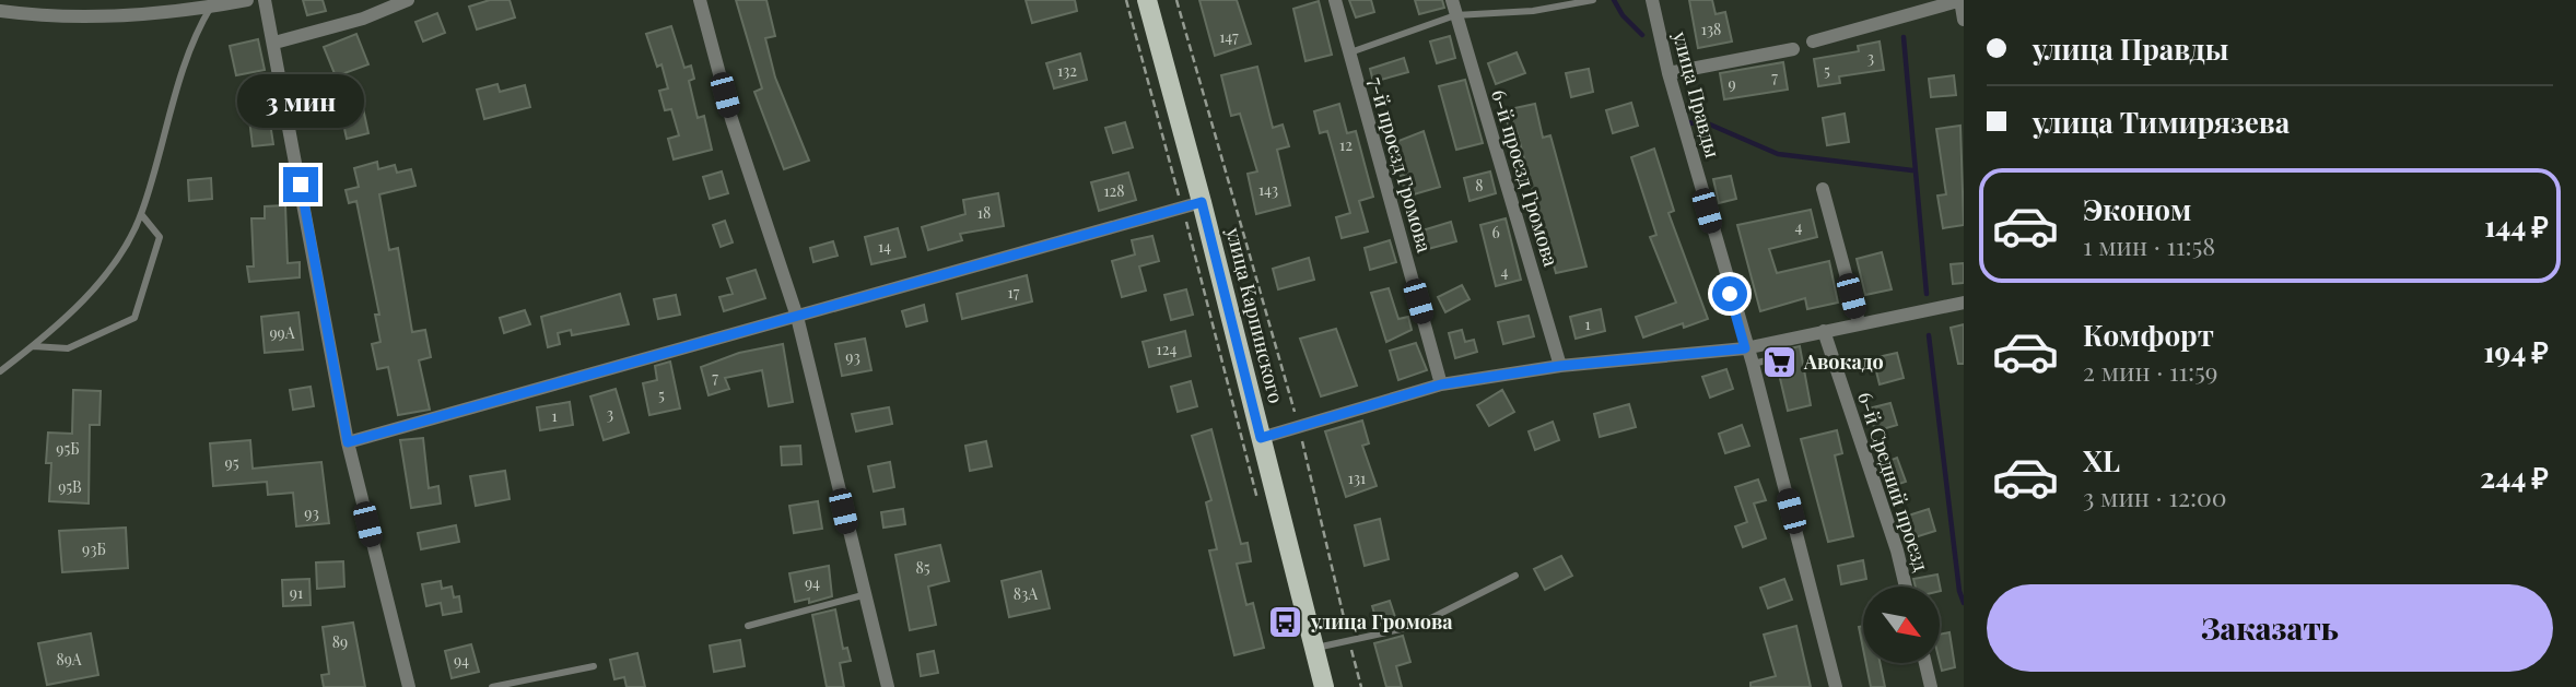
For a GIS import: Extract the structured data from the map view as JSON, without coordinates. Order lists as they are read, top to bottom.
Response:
{
  "streets": {
    "main road": ["улица Карпинского"],
    "street": [
      "улица Правды",
      "7-й проезд Громова",
      "6-й проезд Громова",
      "6-й Средний проезд"
    ]
  },
  "places": {
    "supermarket": ["Авокадо"],
    "bus stop": ["улица Громова"]
  },
  "house_numbers": [
    "138",
    "147",
    "3",
    "132",
    "5",
    "7",
    "9",
    "12",
    "8",
    "143",
    "128",
    "18",
    "4",
    "6",
    "14",
    "4",
    "17",
    "1",
    "99А",
    "124",
    "93",
    "7",
    "5",
    "3",
    "1",
    "95Б",
    "95",
    "131",
    "95В",
    "93",
    "93Б",
    "85",
    "94",
    "91",
    "83А",
    "89",
    "89А",
    "94"
  ],
  "north": "bottom right",
  "page": {
    "banner": ["улица Правды", "улица Тимирязева"],
    "bubble": "3 мин",
    "list": [
      {
        "name": "Эконом",
        "note": "1 мин · 11:58",
        "value": "144 ₽"
      },
      {
        "name": "Комфорт",
        "note": "2 мин · 11:59",
        "value": "194 ₽"
      },
      {
        "name": "XL",
        "note": "3 мин · 12:00",
        "value": "244 ₽"
      }
    ],
    "buttons": "Заказать"
  }
}
